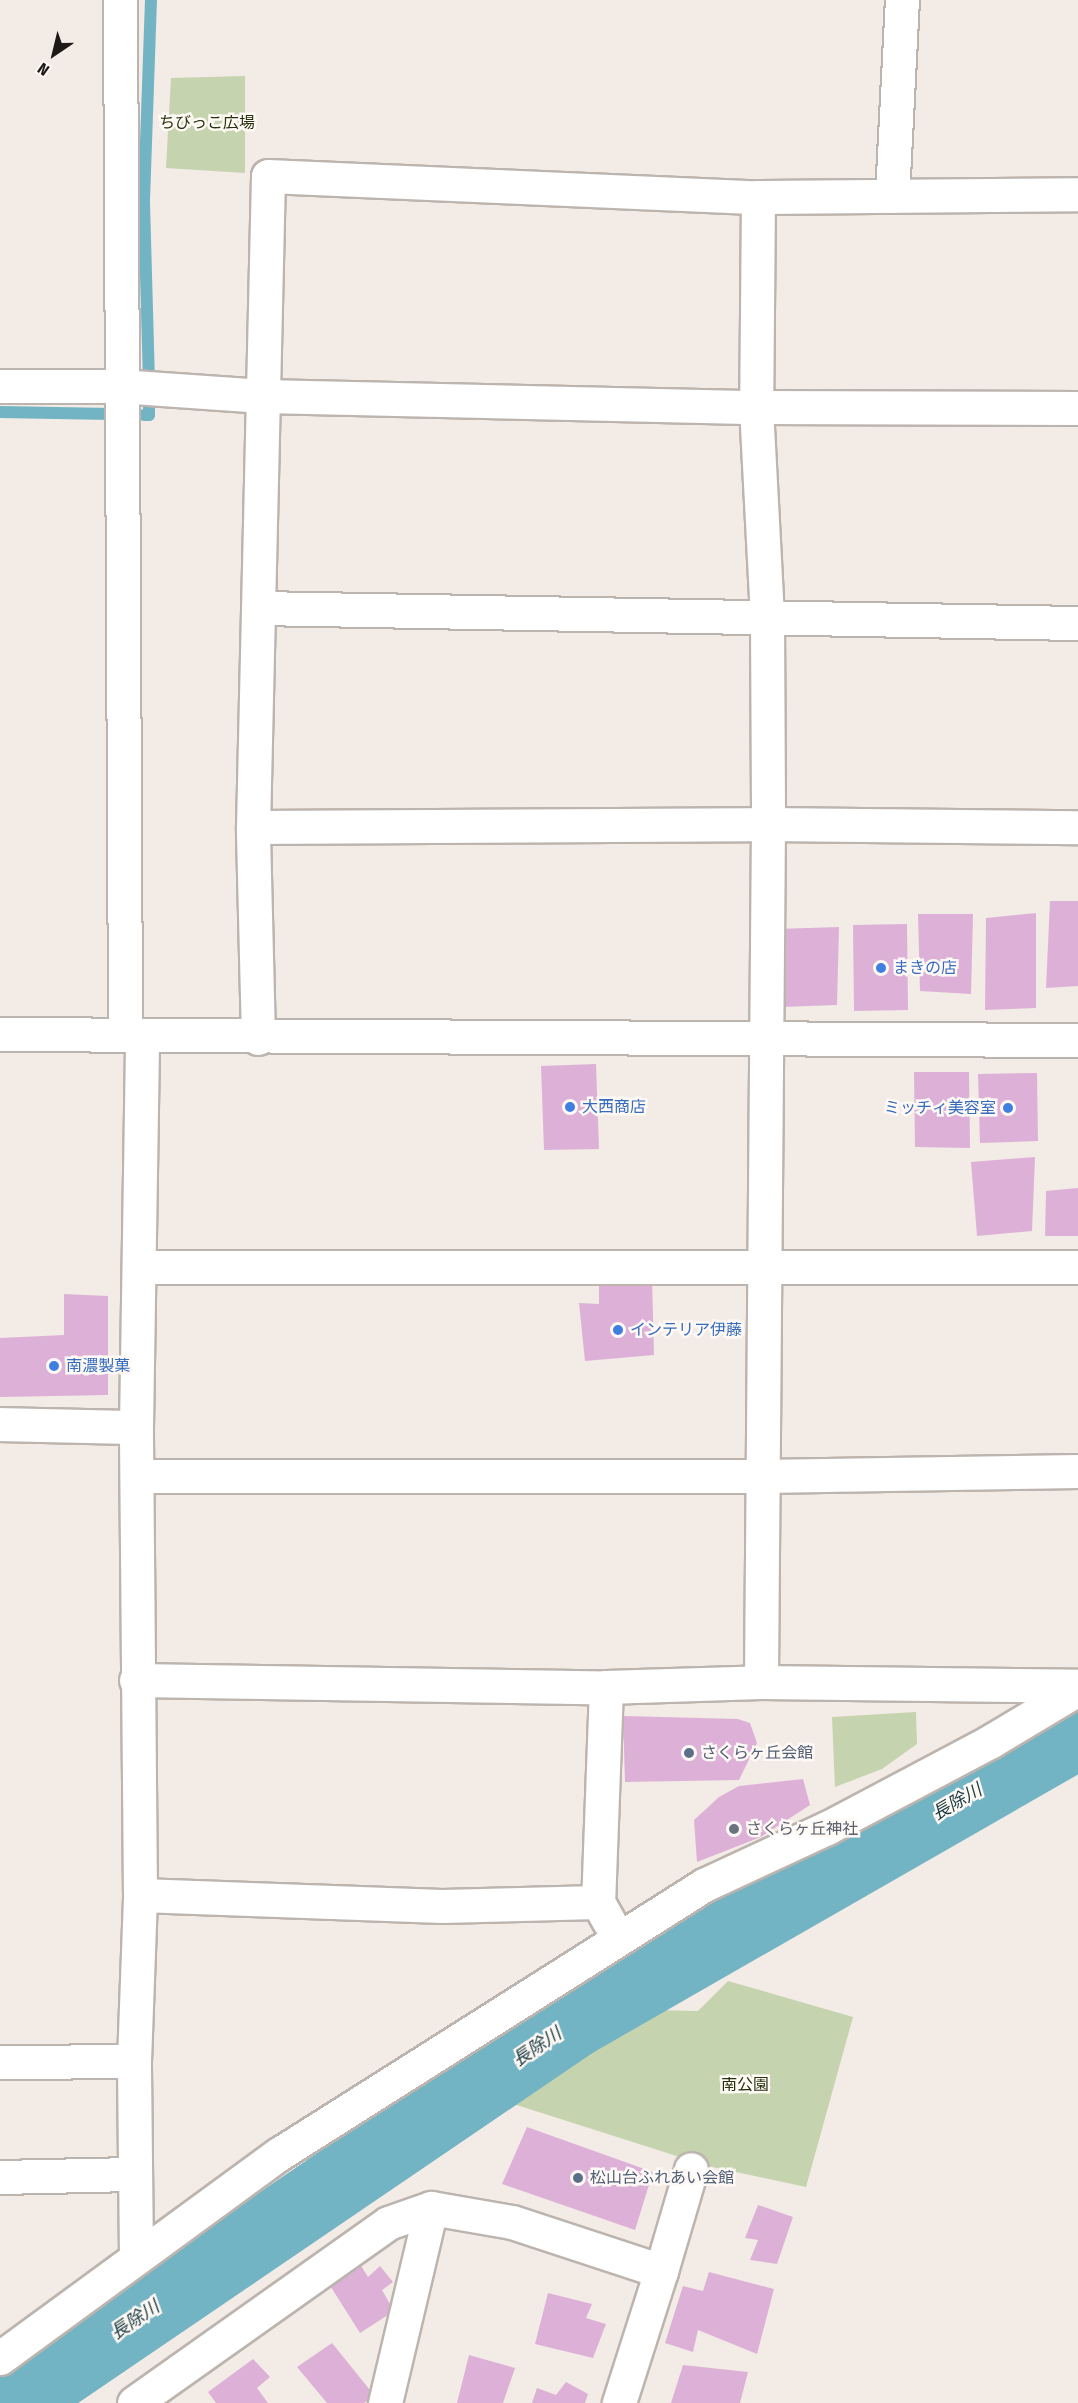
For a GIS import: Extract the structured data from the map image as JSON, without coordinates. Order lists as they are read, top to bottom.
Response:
{
  "water": ["長除川"],
  "parks": ["ちびっこ広場", "南公園"],
  "places": [
    "まきの店",
    "大西商店",
    "ミッチィ美容室",
    "インテリア伊藤",
    "南濃製菓",
    "さくらヶ丘会館",
    "さくらヶ丘神社",
    "松山台ふれあい会館"
  ],
  "north": "bottom left"
}
